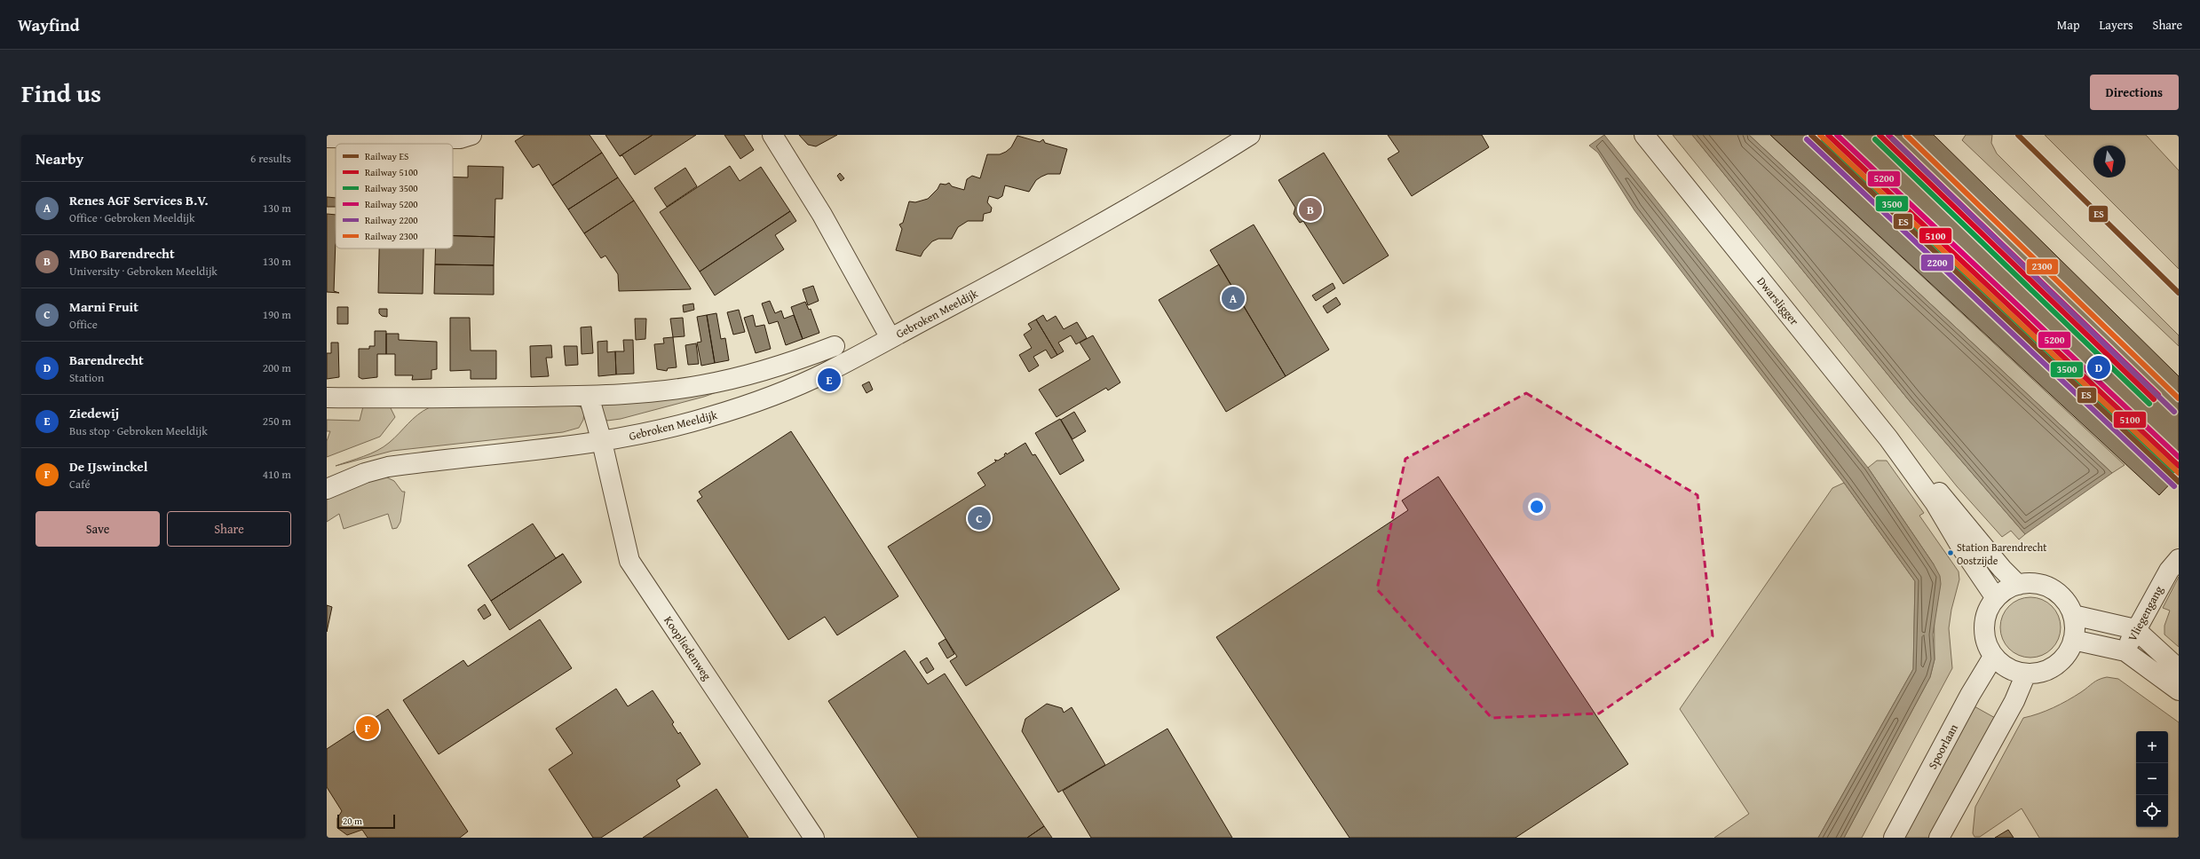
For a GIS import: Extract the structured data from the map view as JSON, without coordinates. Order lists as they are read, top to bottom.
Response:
{
  "streets": {
    "street": [
      "Dwarsligger",
      "Gebroken Meeldijk",
      "Vliegengang",
      "Koopliedenweg",
      "Spoorlaan"
    ]
  },
  "crossings": [
    ["Dwarsligger", "Spoorlaan"],
    ["Gebroken Meeldijk", "Koopliedenweg"]
  ],
  "places": ["Station Barendrecht Oostzijde"],
  "lines": [
    "rail line ES",
    "rail line 5100",
    "rail line 5200",
    "rail line 2300",
    "rail line 3500",
    "rail line 2200"
  ],
  "legend": [
    "Railway ES",
    "Railway 5100",
    "Railway 3500",
    "Railway 5200",
    "Railway 2200",
    "Railway 2300"
  ],
  "scale_bar": "20 m",
  "north": "bottom",
  "page": {
    "header": "Wayfind",
    "nav": ["Map", "Layers", "Share"],
    "title": "Find us",
    "buttons": [
      "Directions",
      ["Save", "Share"]
    ],
    "heading": ["Nearby", "6 results"],
    "list": [
      {
        "mark": "A",
        "name": "Renes AGF Services B.V.",
        "note": "Office · Gebroken Meeldijk",
        "value": "130 m"
      },
      {
        "mark": "B",
        "name": "MBO Barendrecht",
        "note": "University · Gebroken Meeldijk",
        "value": "130 m"
      },
      {
        "mark": "C",
        "name": "Marni Fruit",
        "note": "Office",
        "value": "190 m"
      },
      {
        "mark": "D",
        "name": "Barendrecht",
        "note": "Station",
        "value": "200 m"
      },
      {
        "mark": "E",
        "name": "Ziedewij",
        "note": "Bus stop · Gebroken Meeldijk",
        "value": "250 m"
      },
      {
        "mark": "F",
        "name": "De IJswinckel",
        "note": "Café",
        "value": "410 m"
      }
    ],
    "pins": [
      "B",
      "A",
      "D",
      "E",
      "C",
      "F"
    ],
    "map_buttons": ["+", "−"],
    "scale": "20 m"
  }
}
